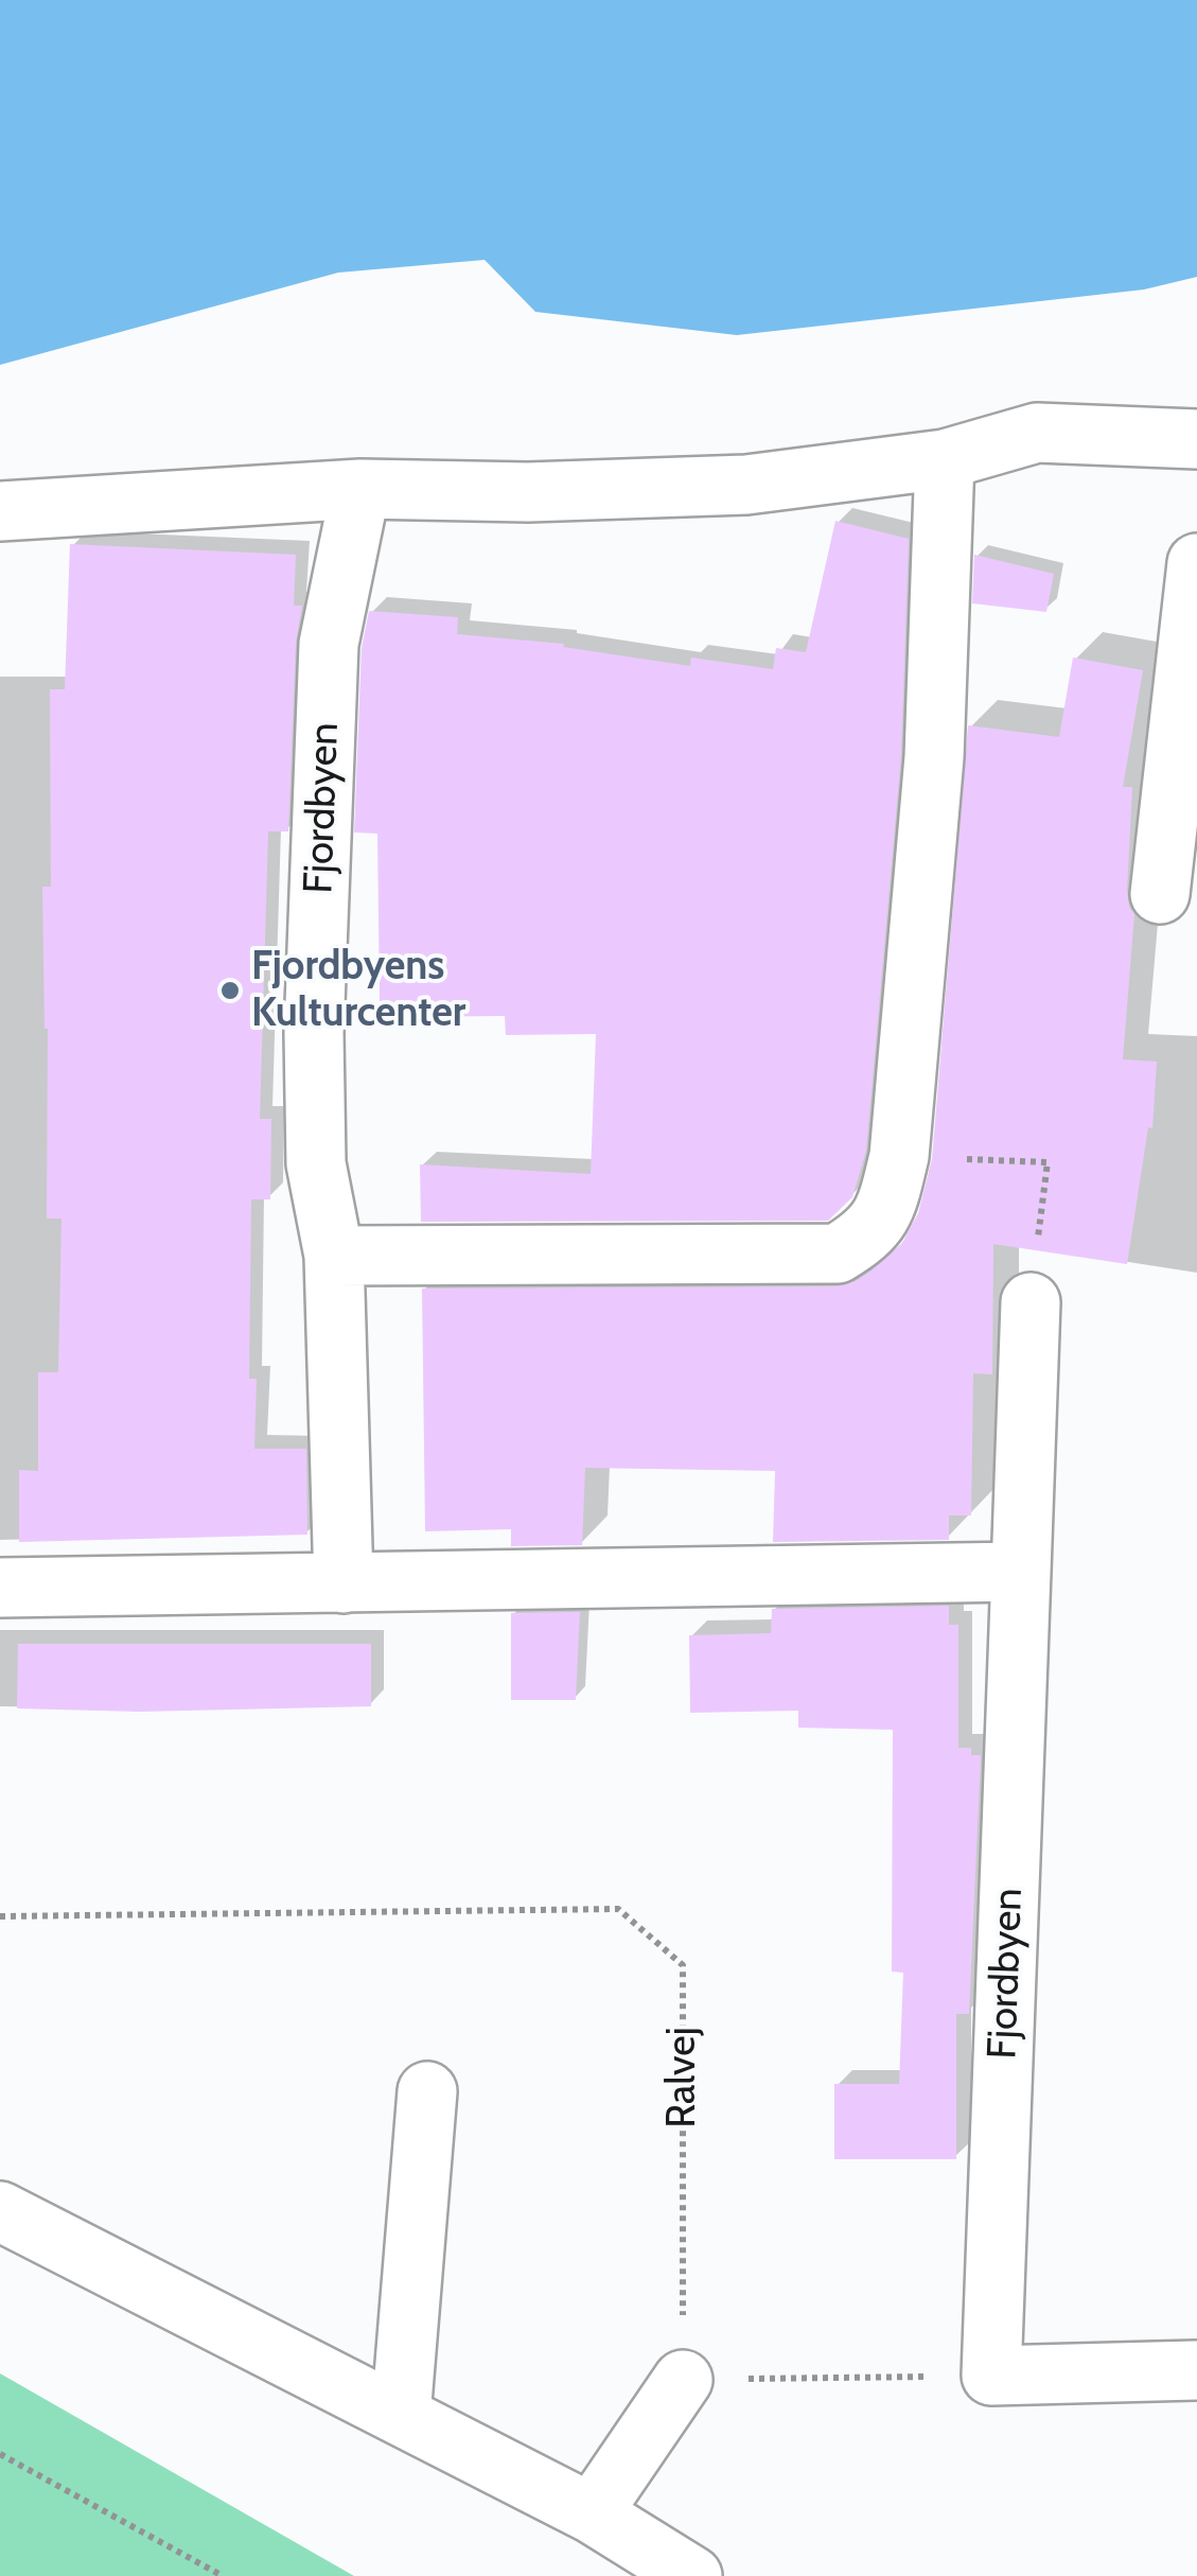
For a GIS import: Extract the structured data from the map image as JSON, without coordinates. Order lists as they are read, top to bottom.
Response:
{
  "streets": {
    "street": ["Fjordbyen"],
    "path": ["Ralvej"]
  },
  "places": ["Fjordbyens Kulturcenter"]
}
